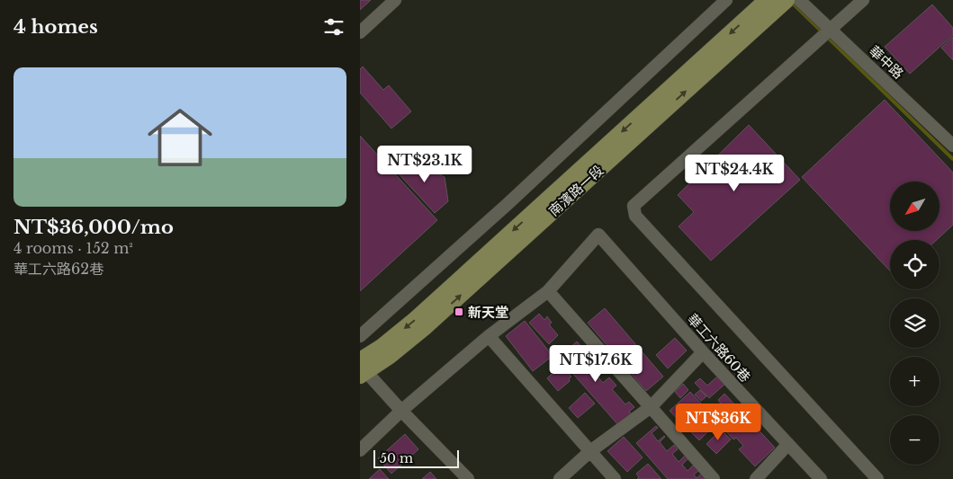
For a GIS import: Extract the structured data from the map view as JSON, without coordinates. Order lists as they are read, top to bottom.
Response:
{
  "streets": {
    "main road": ["南濱路一段"],
    "street": ["華中路", "華工六路60巷"]
  },
  "places": {
    "transit": ["新天堂"]
  },
  "scale_bar": "50 m",
  "north": "bottom left",
  "page": {
    "heading": "4 homes",
    "list": [
      {
        "name": "NT$36,000/mo",
        "note": "4 rooms · 152 m² · 華工六路62巷"
      }
    ],
    "price": [
      "NT$23.1K",
      "NT$24.4K",
      "NT$17.6K",
      "NT$36K"
    ],
    "map_buttons": ["+", "−"],
    "scale": "50 m"
  }
}
